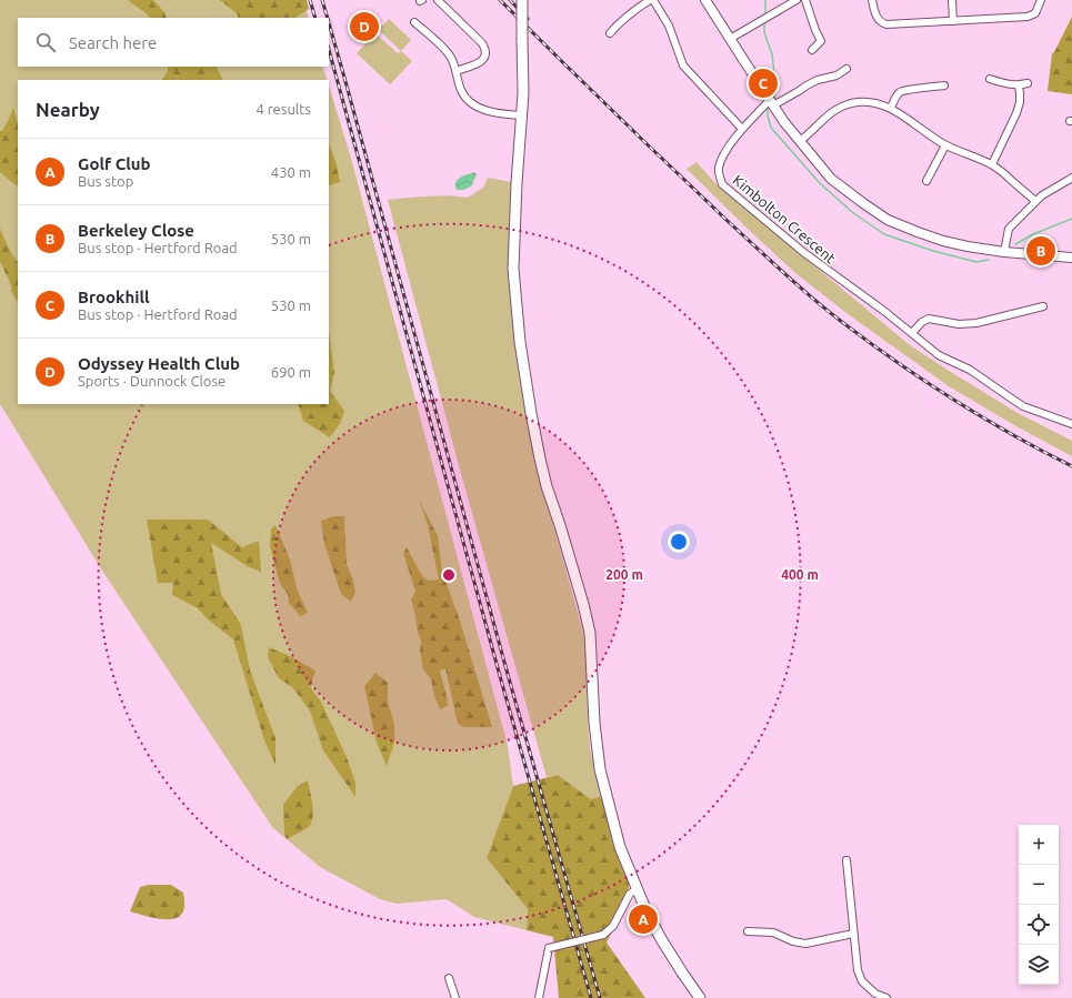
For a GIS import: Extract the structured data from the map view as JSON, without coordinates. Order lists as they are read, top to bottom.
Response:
{
  "streets": {
    "street": ["Kimbolton Crescent"]
  },
  "page": {
    "pins": [
      "D",
      "C",
      "B",
      "A"
    ],
    "search": "Search here",
    "heading": ["Nearby", "4 results"],
    "list": [
      {
        "mark": "A",
        "name": "Golf Club",
        "note": "Bus stop",
        "value": "430 m"
      },
      {
        "mark": "B",
        "name": "Berkeley Close",
        "note": "Bus stop · Hertford Road",
        "value": "530 m"
      },
      {
        "mark": "C",
        "name": "Brookhill",
        "note": "Bus stop · Hertford Road",
        "value": "530 m"
      },
      {
        "mark": "D",
        "name": "Odyssey Health Club",
        "note": "Sports · Dunnock Close",
        "value": "690 m"
      }
    ],
    "map_buttons": ["+", "−"]
  },
  "rings": ["200 m", "400 m"]
}
